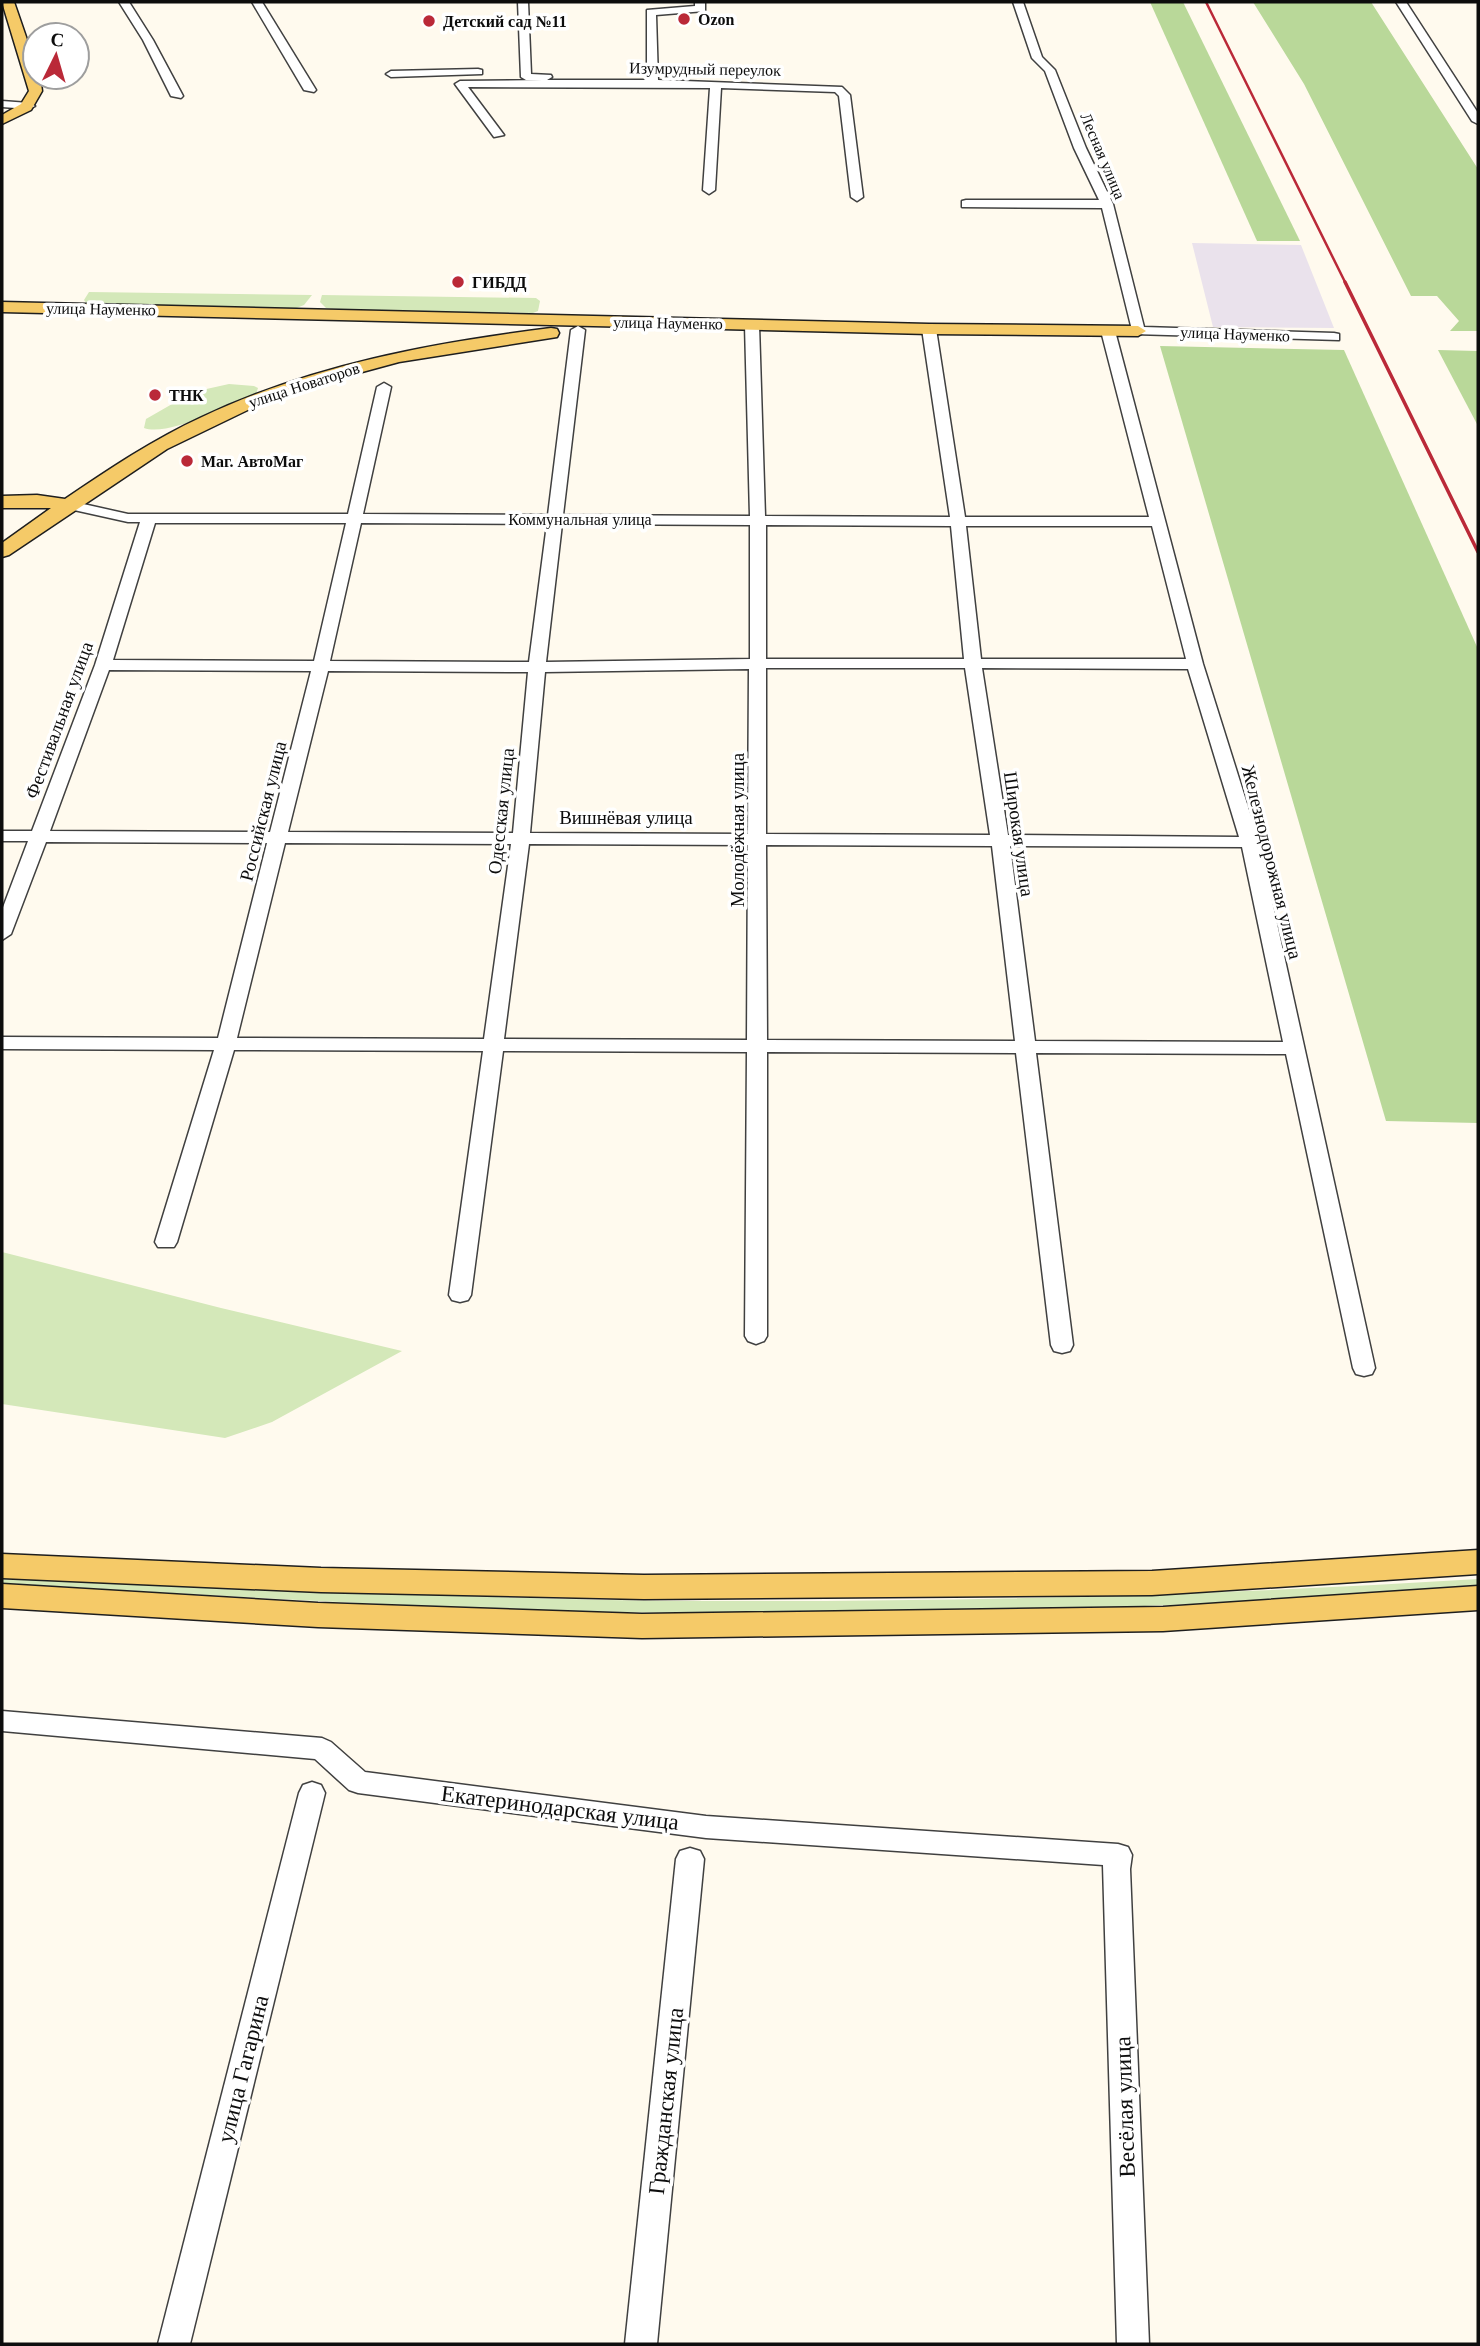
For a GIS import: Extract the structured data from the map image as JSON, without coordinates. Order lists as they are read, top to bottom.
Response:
{
  "streets": {
    "main road": ["улица Науменко", "улица Новаторов", "Коммунальная улица"],
    "street": [
      "Изумрудный переулок",
      "Лесная улица",
      "Фестивальная улица",
      "Российская улица",
      "Одесская улица",
      "Вишнёвая улица",
      "Молодёжная улица",
      "Широкая улица",
      "Железнодорожная улица",
      "Екатеринодарская улица",
      "улица Гагарина",
      "Гражданская улица",
      "Весёлая улица"
    ]
  },
  "crossings": [
    ["Лесная улица", "улица Науменко"],
    ["улица Науменко", "улица Новаторов"],
    ["улица Науменко", "Молодёжная улица"],
    ["улица Науменко", "Широкая улица"],
    ["улица Науменко", "Железнодорожная улица"],
    ["улица Новаторов", "Коммунальная улица"],
    ["улица Новаторов", "Одесская улица"],
    ["Коммунальная улица", "Фестивальная улица"],
    ["Коммунальная улица", "Российская улица"],
    ["Коммунальная улица", "Одесская улица"],
    ["Коммунальная улица", "Молодёжная улица"],
    ["Коммунальная улица", "Широкая улица"],
    ["Коммунальная улица", "Железнодорожная улица"],
    ["Фестивальная улица", "Вишнёвая улица"],
    ["Российская улица", "Вишнёвая улица"],
    ["Одесская улица", "Вишнёвая улица"],
    ["Вишнёвая улица", "Молодёжная улица"],
    ["Вишнёвая улица", "Широкая улица"],
    ["Вишнёвая улица", "Железнодорожная улица"],
    ["Екатеринодарская улица", "Весёлая улица"]
  ],
  "places": [
    "Ozon",
    "Детский сад №11",
    "ГИБДД",
    "ТНК",
    "Маг. АвтоМаг"
  ],
  "north": "top"
}
